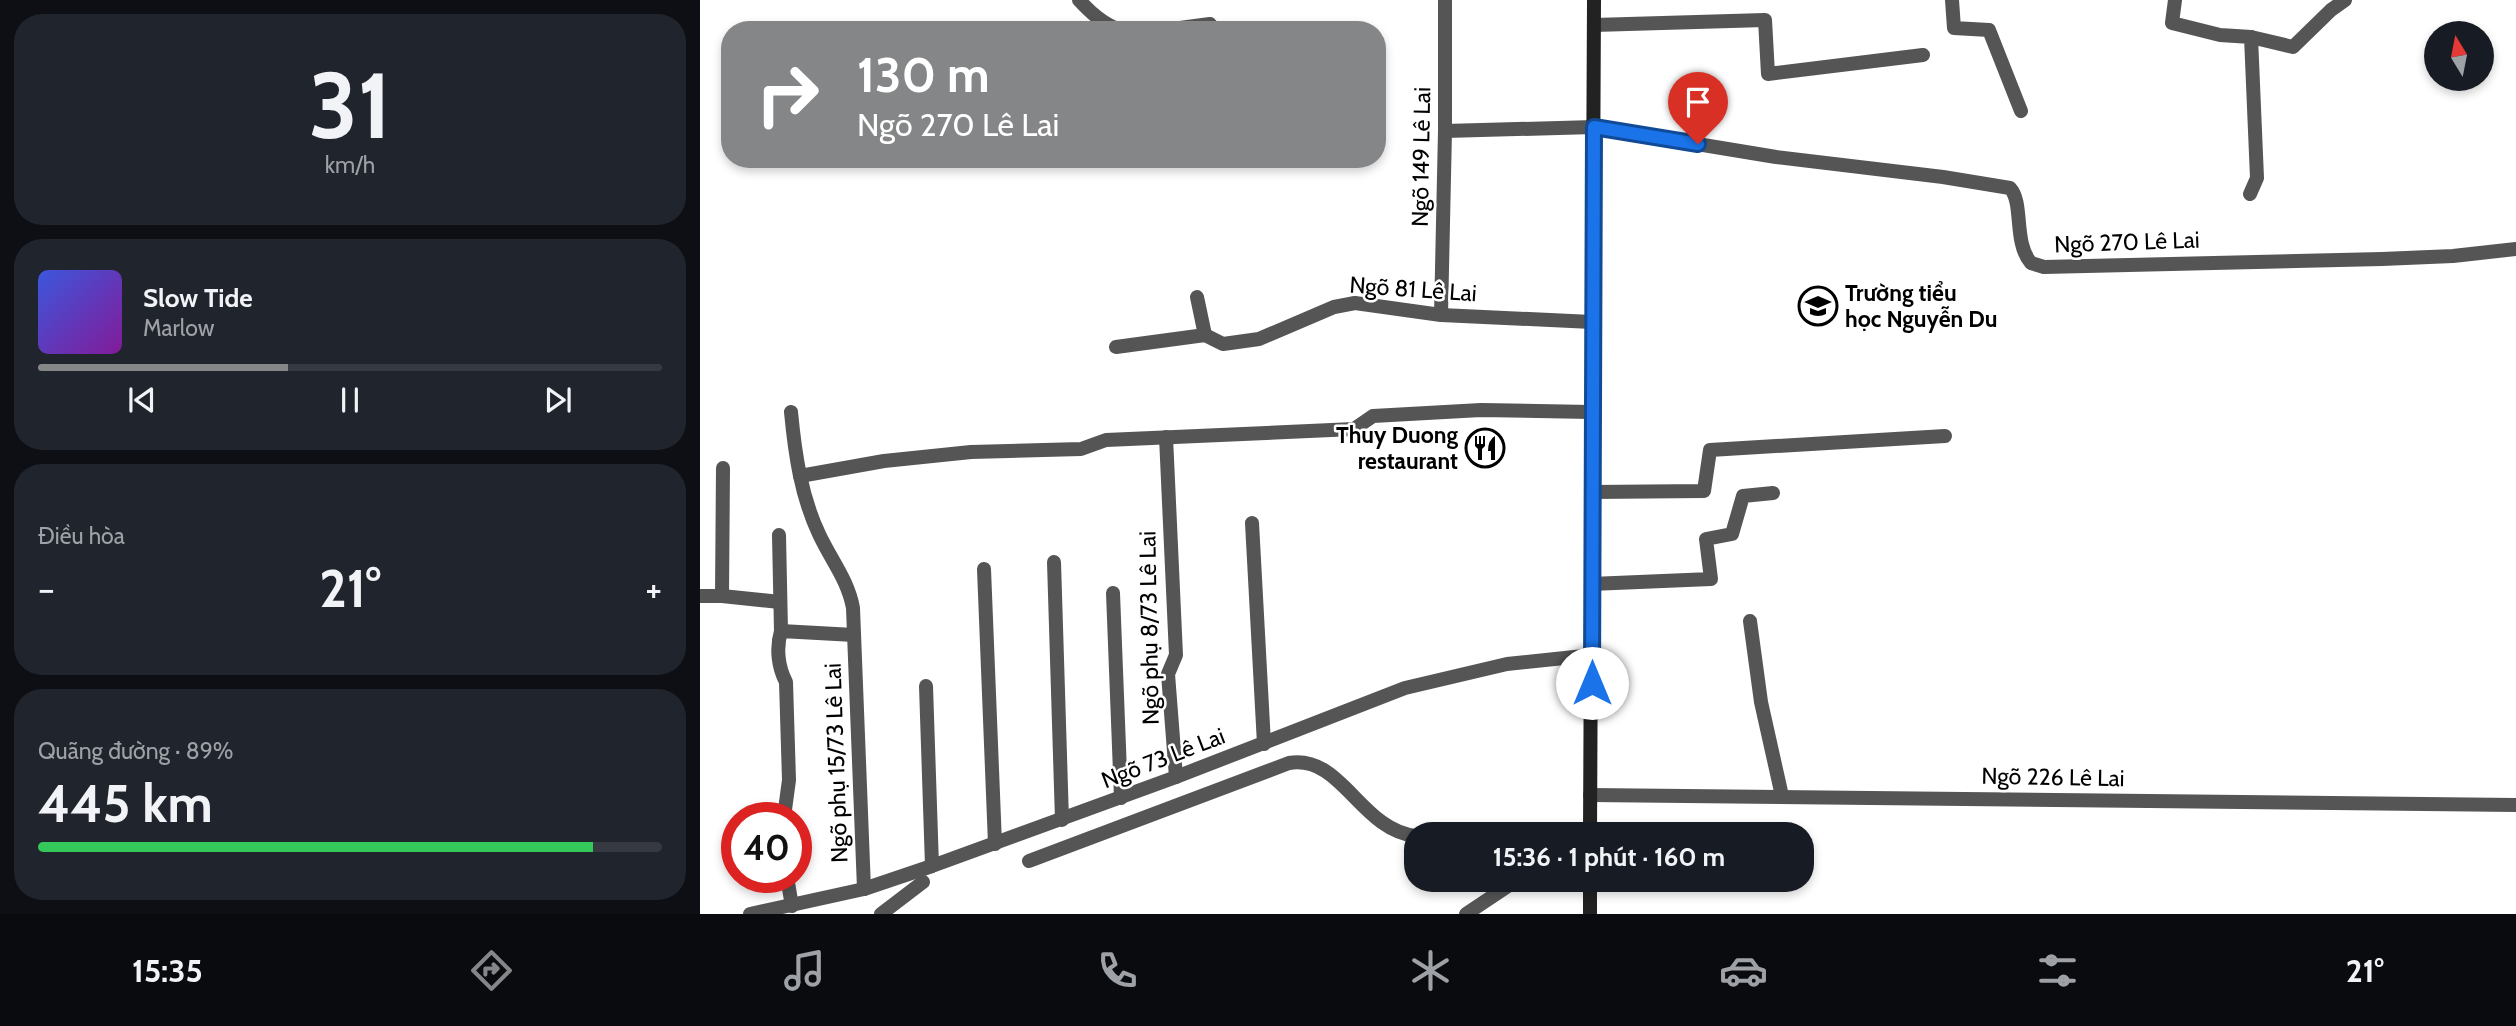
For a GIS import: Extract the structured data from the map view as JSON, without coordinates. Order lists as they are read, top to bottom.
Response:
{
  "streets": {
    "street": [
      "Ngõ 149 Lê Lai",
      "Ngõ 270 Lê Lai",
      "Ngõ 81 Lê Lai",
      "Ngõ phụ 8/73 Lê Lai",
      "Ngõ 73 Lê Lai",
      "Ngõ phụ 15/73 Lê Lai",
      "Ngõ 226 Lê Lai"
    ]
  },
  "crossings": [
    ["Ngõ 149 Lê Lai", "Ngõ 81 Lê Lai"],
    ["Ngõ phụ 8/73 Lê Lai", "Ngõ 73 Lê Lai"],
    ["Ngõ 73 Lê Lai", "Ngõ phụ 15/73 Lê Lai"]
  ],
  "places": {
    "school or university": ["Trường tiểu học Nguyễn Du"],
    "restaurant": ["Thuy Duong restaurant"]
  },
  "north": "top",
  "page": {
    "tile": [
      ["31", "km/h"],
      "Điều hòa",
      ["Quãng đường · 89%", "445 km"]
    ],
    "turn": ["130 m", "Ngõ 270 Lê Lai"],
    "song": ["Slow Tide", "Marlow"],
    "heat": ["−", "21°", "+"],
    "limit": "40",
    "trip": "15:36 · 1 phút · 160 m",
    "tabs": ["15:35", "21°"]
  }
}
